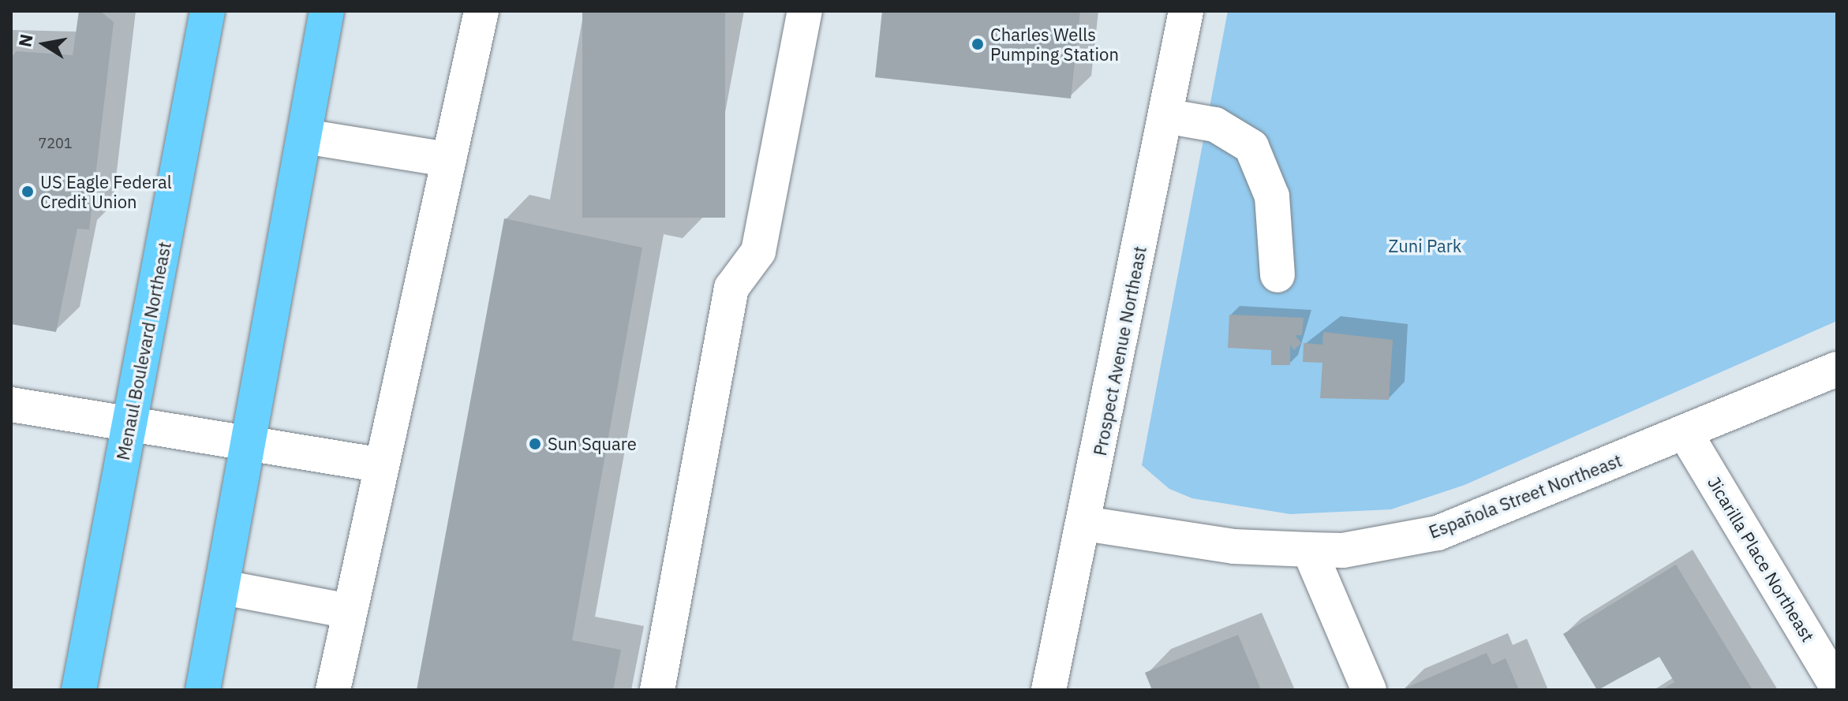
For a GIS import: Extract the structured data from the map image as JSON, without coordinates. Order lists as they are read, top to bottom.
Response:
{
  "streets": {
    "main road": ["Menaul Boulevard Northeast"],
    "street": ["Prospect Avenue Northeast", "Española Street Northeast", "Jicarilla Place Northeast"]
  },
  "crossings": [
    ["Prospect Avenue Northeast", "Española Street Northeast"],
    ["Española Street Northeast", "Jicarilla Place Northeast"]
  ],
  "parks": ["Zuni Park"],
  "places": ["Charles Wells Pumping Station", "US Eagle Federal Credit Union", "Sun Square"],
  "house_numbers": ["7201"],
  "north": "left"
}
